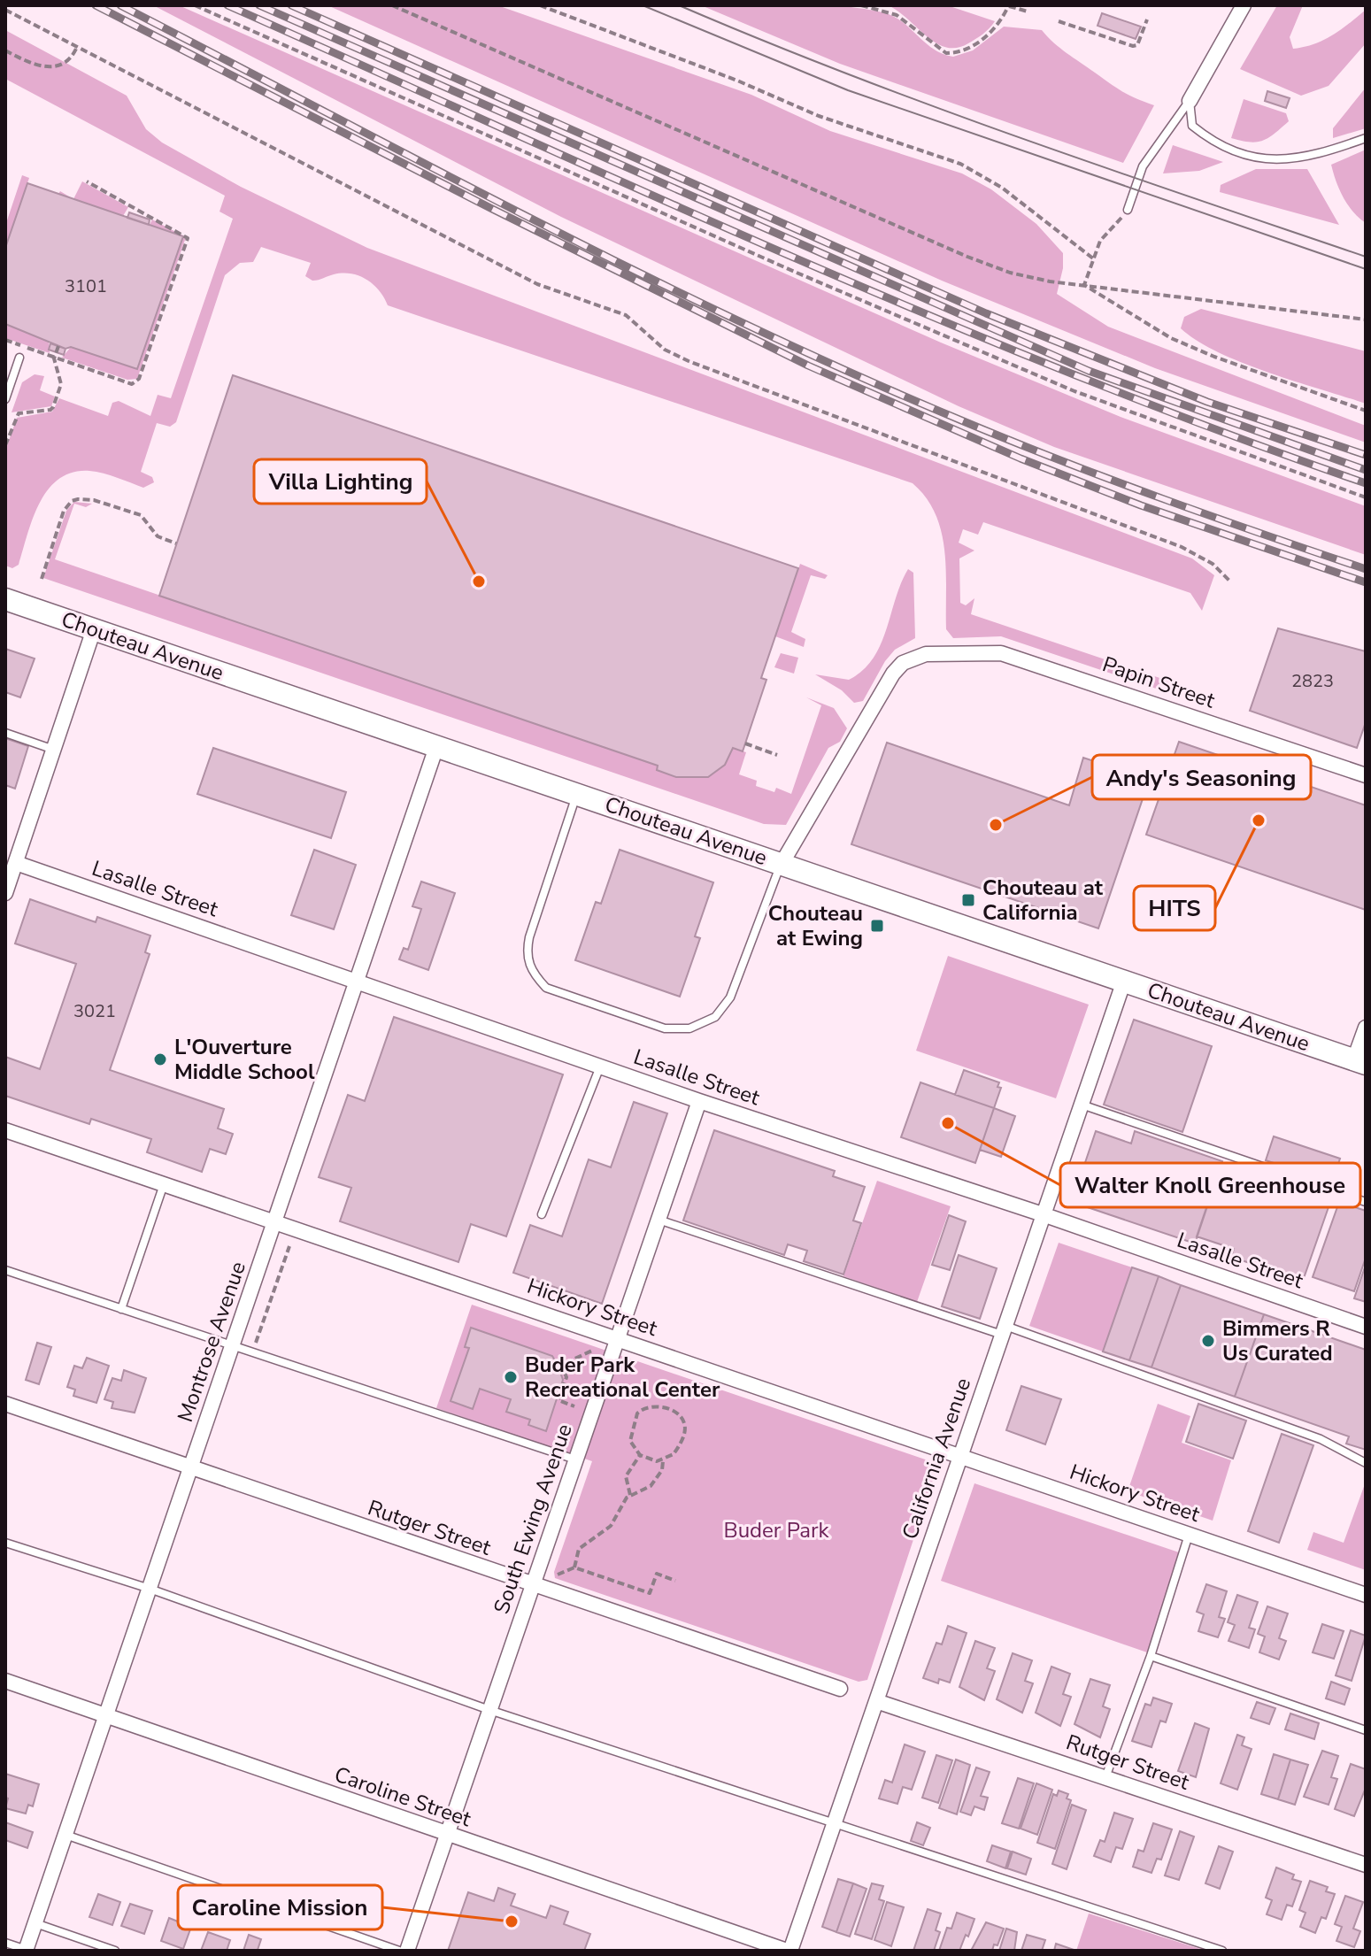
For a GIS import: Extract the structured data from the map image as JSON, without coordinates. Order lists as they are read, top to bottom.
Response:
{
  "streets": {
    "main road": ["Chouteau Avenue"],
    "street": [
      "Papin Street",
      "Lasalle Street",
      "Hickory Street",
      "Montrose Avenue",
      "California Avenue",
      "South Ewing Avenue",
      "Rutger Street",
      "Caroline Street"
    ]
  },
  "crossings": [
    ["Chouteau Avenue", "Papin Street"],
    ["Chouteau Avenue", "Montrose Avenue"],
    ["Chouteau Avenue", "California Avenue"],
    ["Lasalle Street", "Montrose Avenue"],
    ["Lasalle Street", "California Avenue"],
    ["Lasalle Street", "South Ewing Avenue"],
    ["Hickory Street", "Montrose Avenue"],
    ["Hickory Street", "California Avenue"],
    ["Hickory Street", "South Ewing Avenue"],
    ["Montrose Avenue", "Rutger Street"],
    ["Montrose Avenue", "Caroline Street"],
    ["California Avenue", "Rutger Street"],
    ["California Avenue", "Caroline Street"],
    ["South Ewing Avenue", "Rutger Street"],
    ["South Ewing Avenue", "Caroline Street"]
  ],
  "parks": ["Buder Park"],
  "places": {
    "other": [
      "Villa Lighting",
      "HITS",
      "Andy's Seasoning",
      "L'Ouverture Middle School",
      "Walter Knoll Greenhouse",
      "Bimmers R Us Curated",
      "Buder Park Recreational Center",
      "Caroline Mission"
    ],
    "transit": ["Chouteau at California", "Chouteau at Ewing"]
  },
  "house_numbers": ["3101", "2823", "3021"]
}
